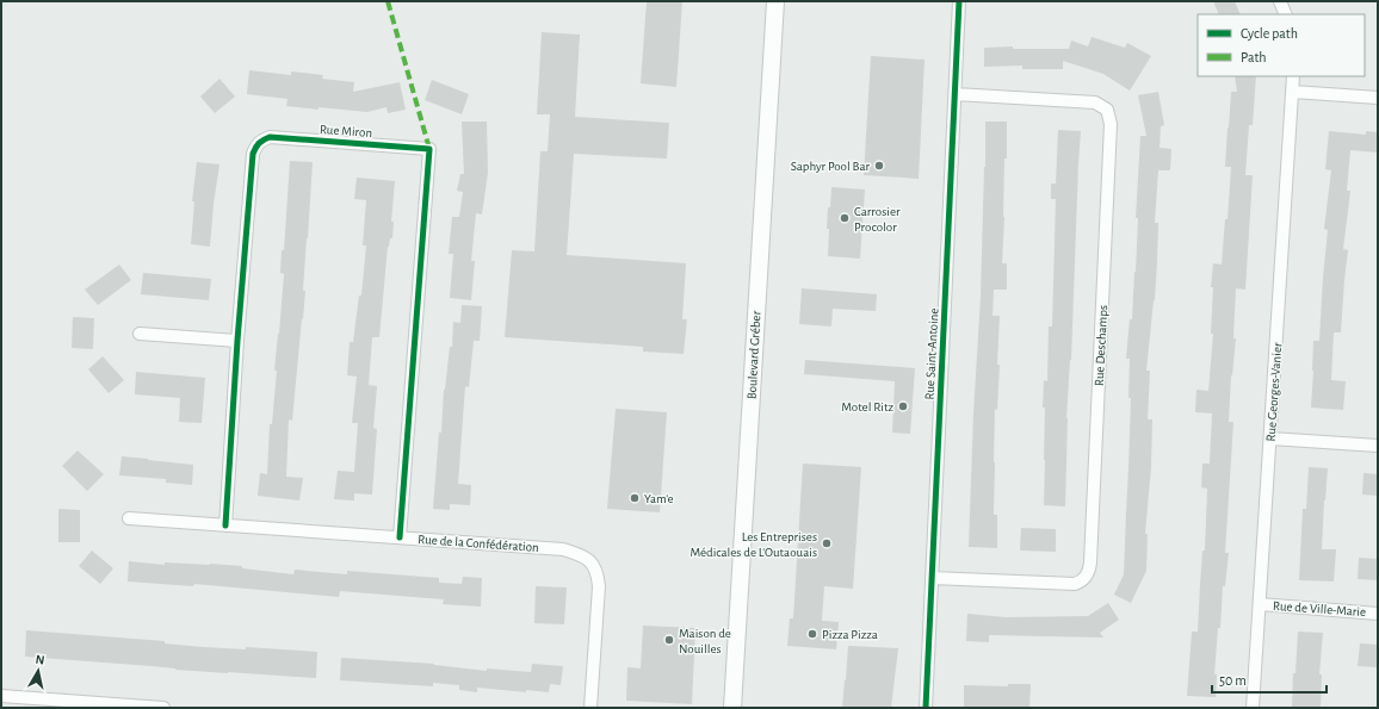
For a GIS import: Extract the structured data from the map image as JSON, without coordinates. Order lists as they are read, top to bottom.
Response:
{
  "streets": {
    "main road": ["Boulevard Gréber"],
    "street": [
      "Rue Miron",
      "Rue Deschamps",
      "Rue Saint-Antoine",
      "Rue Georges-Vanier",
      "Rue de la Confédération",
      "Rue de Ville-Marie"
    ]
  },
  "crossings": [
    ["Rue Miron", "Rue de la Confédération"],
    ["Rue Deschamps", "Rue Saint-Antoine"],
    ["Rue Georges-Vanier", "Rue de Ville-Marie"]
  ],
  "places": [
    "Saphyr Pool Bar",
    "Carrosier Procolor",
    "Motel Ritz",
    "Yam'e",
    "Les Entreprises Médicales de L'Outaouais",
    "Pizza Pizza",
    "Maison de Nouilles"
  ],
  "legend": ["Cycle path", "Path"],
  "scale_bar": "50 m",
  "north": "top"
}
